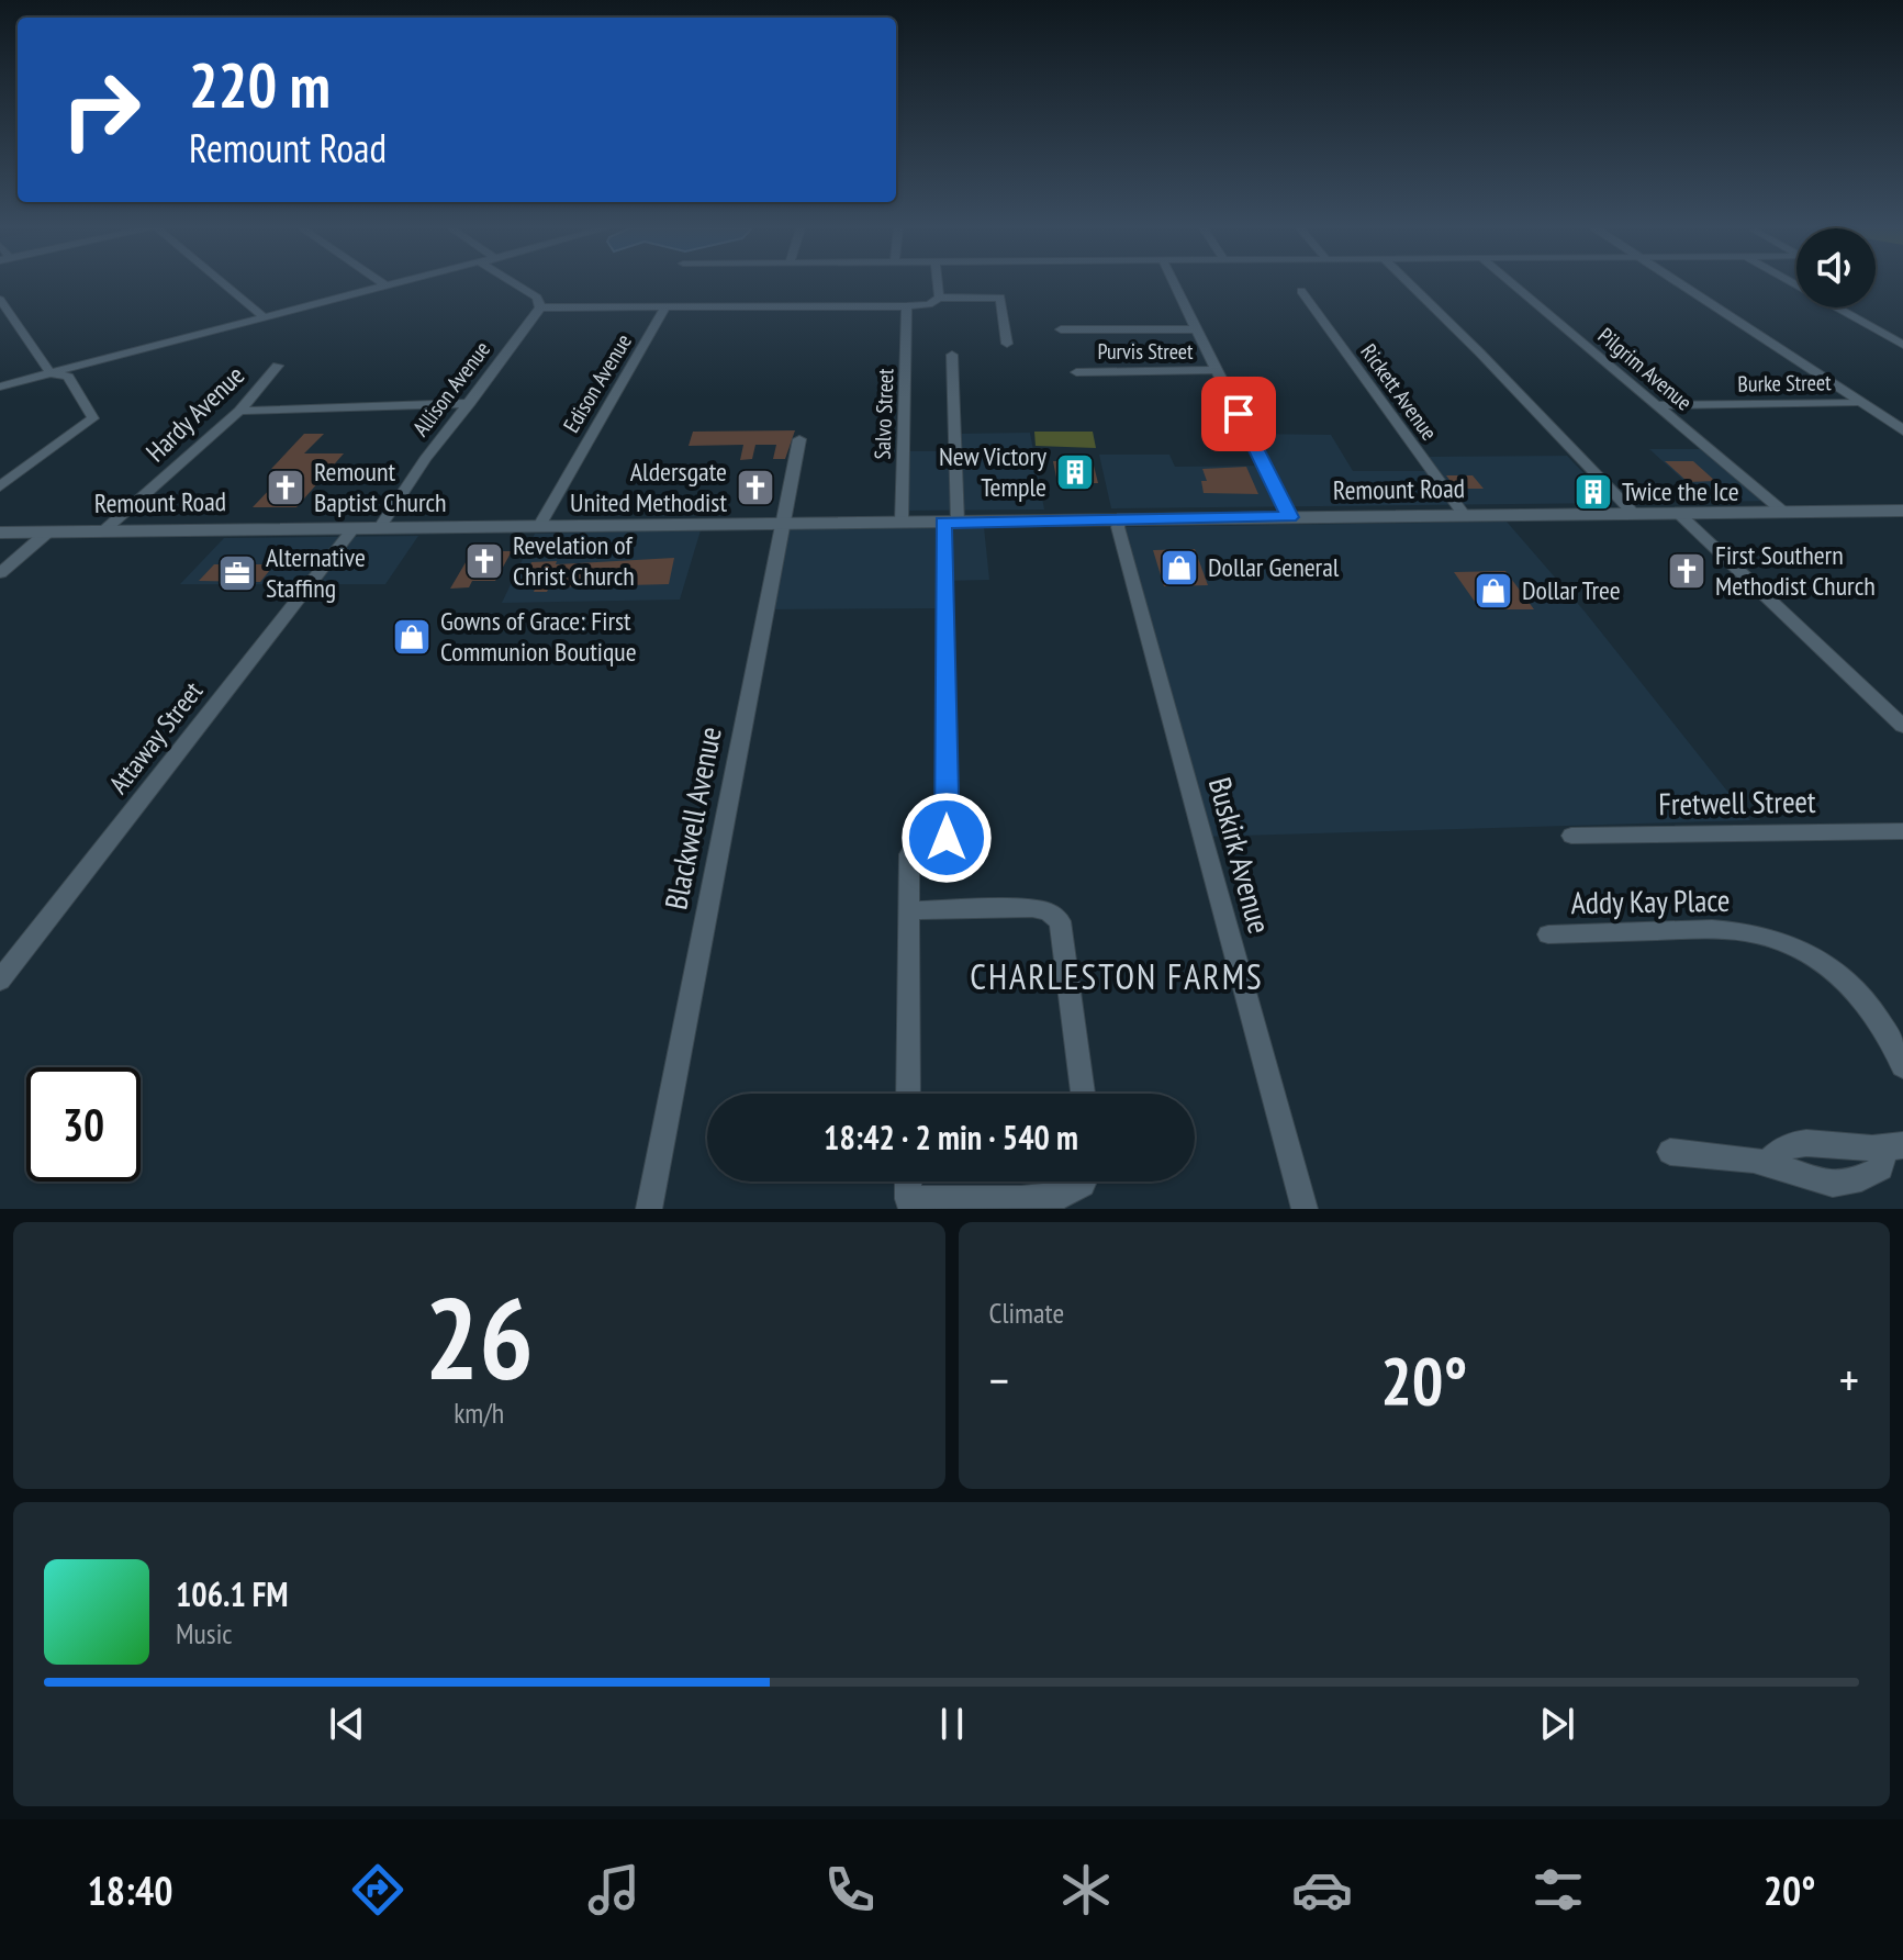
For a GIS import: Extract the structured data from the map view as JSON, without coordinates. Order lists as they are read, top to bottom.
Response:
{
  "streets": {
    "main road": ["Remount Road"],
    "street": [
      "Purvis Street",
      "Pilgrim Avenue",
      "Edison Avenue",
      "Burke Street",
      "Allison Avenue",
      "Rickett Avenue",
      "Hardy Avenue",
      "Salvo Street",
      "Attaway Street",
      "Fretwell Street",
      "Blackwell Avenue",
      "Buskirk Avenue",
      "Addy Kay Place"
    ]
  },
  "crossings": [
    ["Pilgrim Avenue", "Burke Street"],
    ["Pilgrim Avenue", "Remount Road"],
    ["Edison Avenue", "Remount Road"],
    ["Allison Avenue", "Remount Road"],
    ["Rickett Avenue", "Remount Road"],
    ["Hardy Avenue", "Remount Road"],
    ["Salvo Street", "Remount Road"],
    ["Remount Road", "Attaway Street"],
    ["Remount Road", "Blackwell Avenue"],
    ["Remount Road", "Buskirk Avenue"]
  ],
  "districts": ["CHARLESTON FARMS"],
  "places": {
    "building": ["New Victory Temple", "Twice the Ice"],
    "church": [
      "Remount Baptist Church",
      "Aldersgate United Methodist",
      "Revelation of Christ Church",
      "First Southern Methodist Church"
    ],
    "shop": ["Dollar General", "Dollar Tree", "Gowns of Grace: First Communion Boutique"],
    "office": ["Alternative Staffing"]
  },
  "page": {
    "turn": ["220 m", "Remount Road"],
    "limit": "30",
    "trip": "18:42 · 2 min · 540 m",
    "tile": [
      ["26", "km/h"],
      "Climate"
    ],
    "heat": ["−", "20°", "+"],
    "song": ["106.1 FM", "Music"],
    "tabs": ["18:40", "20°"]
  }
}
